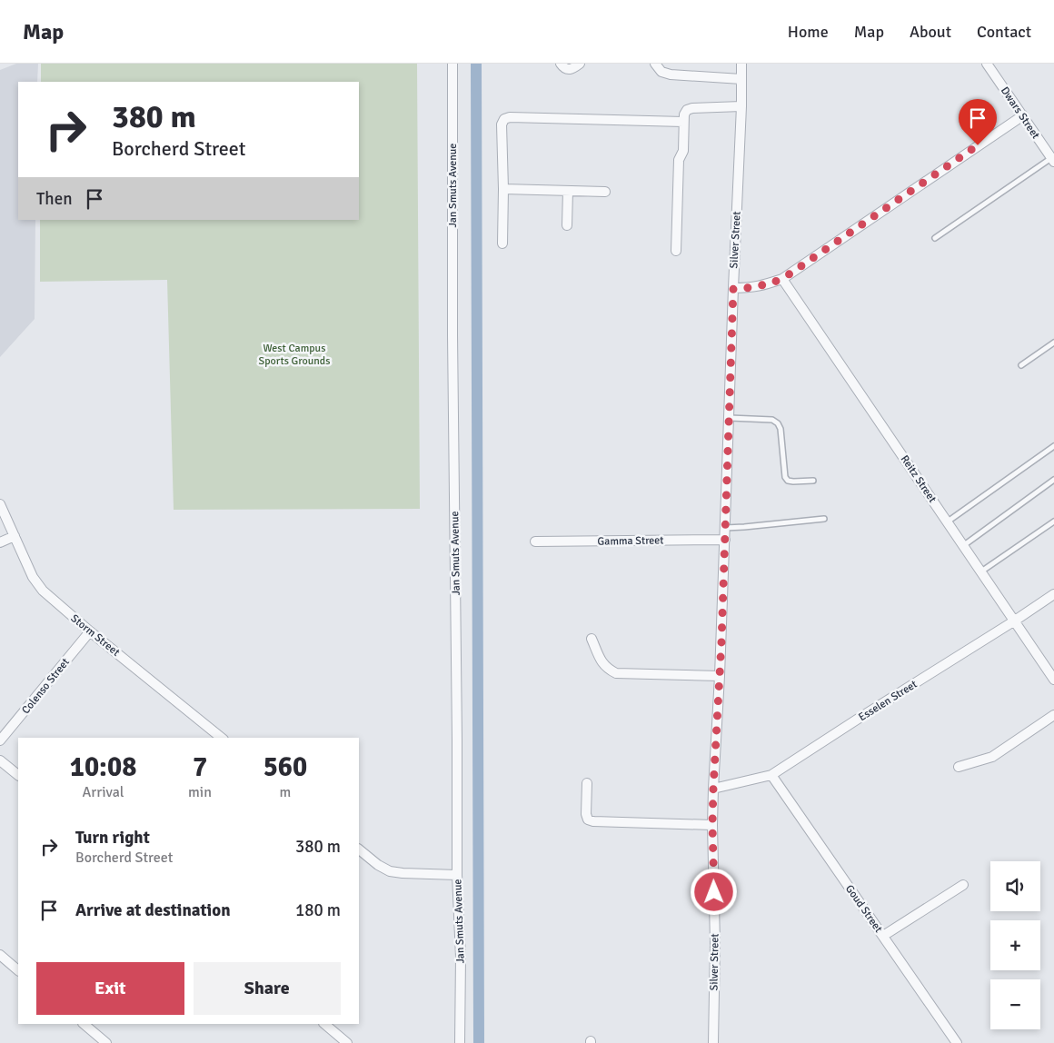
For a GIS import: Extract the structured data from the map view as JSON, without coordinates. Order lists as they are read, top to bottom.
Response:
{
  "streets": {
    "street": [
      "Dwars Street",
      "Jan Smuts Avenue",
      "Silver Street",
      "Reitz Street",
      "Gamma Street",
      "Storm Street",
      "Colenso Street",
      "Esselen Street",
      "Goud Street"
    ]
  },
  "crossings": [
    ["Silver Street", "Gamma Street"],
    ["Silver Street", "Esselen Street"],
    ["Reitz Street", "Esselen Street"],
    ["Storm Street", "Colenso Street"],
    ["Esselen Street", "Goud Street"]
  ],
  "parks": ["West Campus Sports Grounds"],
  "page": {
    "header": "Map",
    "nav": [
      "Home",
      "Map",
      "About",
      "Contact"
    ],
    "turn": ["380 m", "Borcherd Street"],
    "then": "Then",
    "eta": [
      "10:08",
      "Arrival",
      "7",
      "min",
      "560",
      "m"
    ],
    "list": [
      {
        "name": "Turn right",
        "note": "Borcherd Street",
        "value": "380 m"
      },
      {
        "name": "Arrive at destination",
        "value": "180 m"
      }
    ],
    "map_buttons": ["+", "−"],
    "buttons": ["Exit", "Share"]
  }
}
